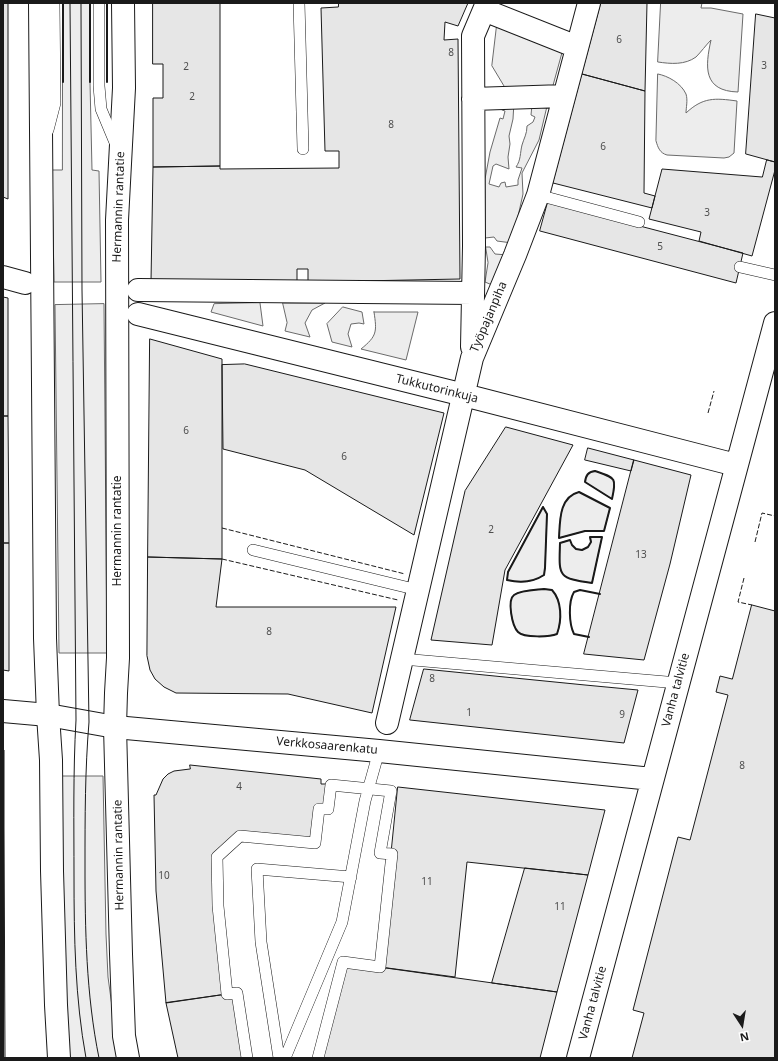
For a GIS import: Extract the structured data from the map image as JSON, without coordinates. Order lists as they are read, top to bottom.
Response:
{
  "streets": {
    "street": [
      "Hermannin rantatie",
      "Työpajanpiha",
      "Tukkutorinkuja",
      "Vanha talvitie",
      "Verkkosaarenkatu"
    ]
  },
  "crossings": [
    ["Hermannin rantatie", "Verkkosaarenkatu"],
    ["Tukkutorinkuja", "Vanha talvitie"],
    ["Vanha talvitie", "Verkkosaarenkatu"]
  ],
  "house_numbers": [
    "6",
    "8",
    "3",
    "2",
    "2",
    "8",
    "6",
    "3",
    "5",
    "6",
    "6",
    "2",
    "13",
    "8",
    "8",
    "1",
    "9",
    "8",
    "4",
    "10",
    "11",
    "11"
  ],
  "north": "bottom"
}
